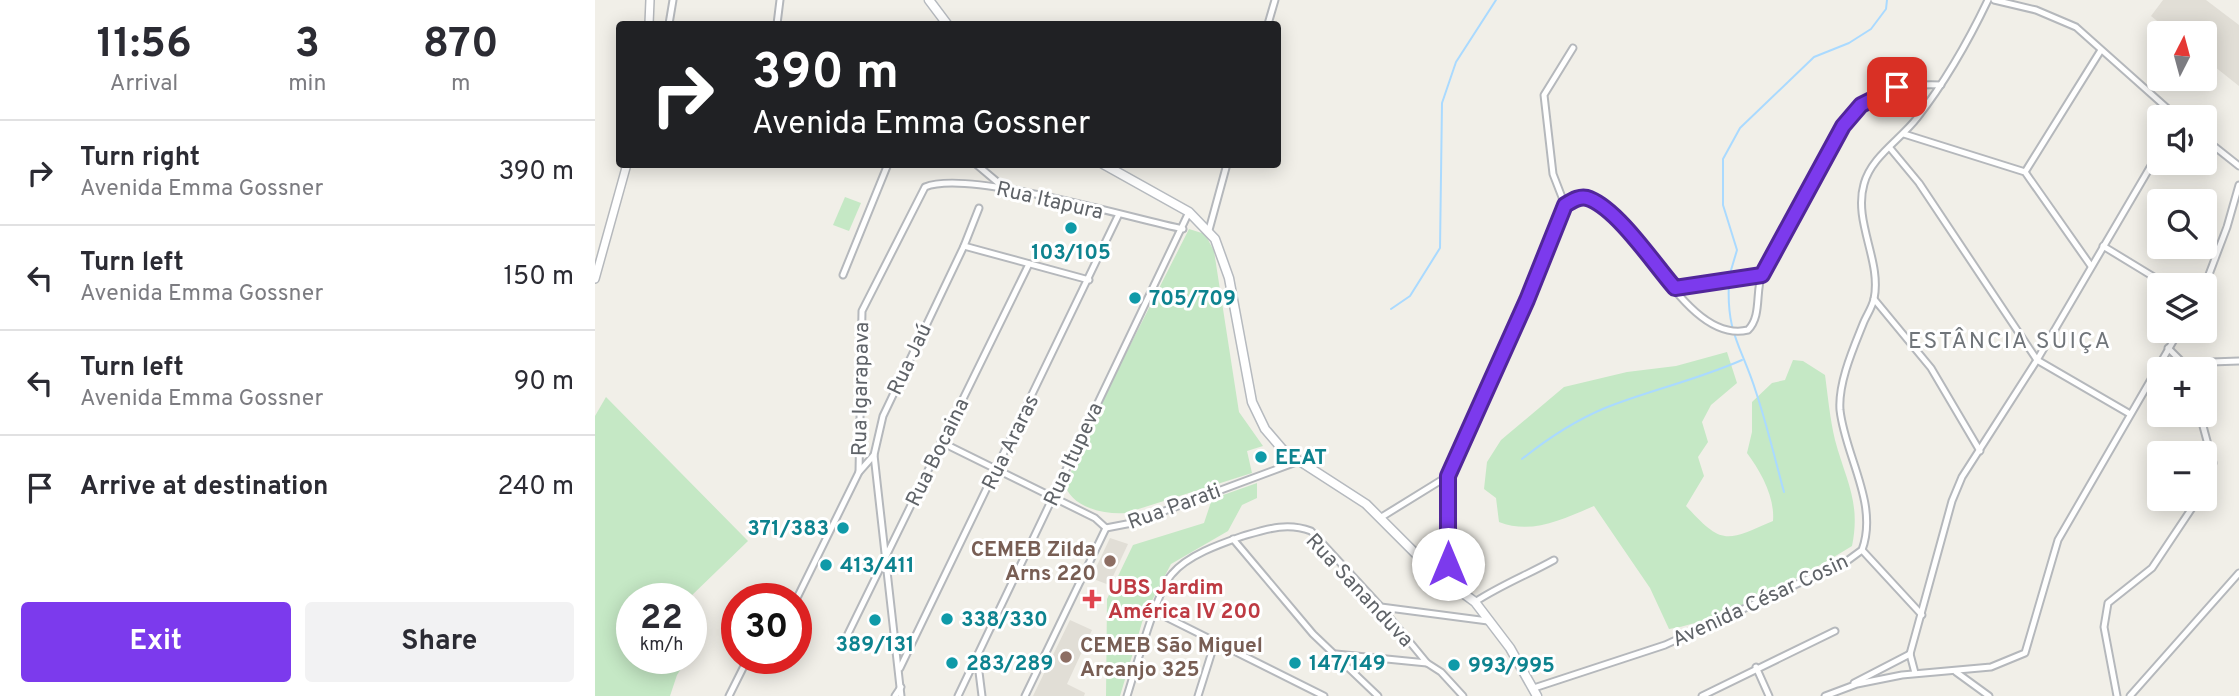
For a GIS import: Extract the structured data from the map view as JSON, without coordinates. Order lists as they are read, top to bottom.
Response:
{
  "streets": {
    "street": [
      "Rua Itapura",
      "Rua Jaú",
      "Rua Igarapava",
      "Rua Araras",
      "Rua Bocaina",
      "Rua Itupeva",
      "Rua Parati",
      "Rua Sananduva",
      "Avenida César Cosin"
    ]
  },
  "crossings": [
    ["Rua Itapura", "Rua Igarapava"],
    ["Rua Itapura", "Rua Araras"],
    ["Rua Itapura", "Rua Itupeva"],
    ["Rua Jaú", "Rua Igarapava"],
    ["Rua Igarapava", "Rua Araras"],
    ["Rua Igarapava", "Rua Bocaina"],
    ["Rua Araras", "Rua Parati"],
    ["Rua Bocaina", "Rua Parati"],
    ["Rua Itupeva", "Rua Parati"]
  ],
  "districts": ["ESTÂNCIA SUIÇA"],
  "places": {
    "other": [
      "103/105",
      "705/709",
      "EEAT",
      "371/383",
      "CEMEB Zilda Arns 220",
      "413/411",
      "338/330",
      "389/131",
      "CEMEB São Miguel Arcanjo 325",
      "283/289",
      "147/149",
      "993/995"
    ],
    "health": ["UBS Jardim América IV 200"]
  },
  "north": "top",
  "page": {
    "eta": [
      "11:56",
      "Arrival",
      "3",
      "min",
      "870",
      "m"
    ],
    "map_buttons": ["+", "−"],
    "turn": ["390 m", "Avenida Emma Gossner"],
    "list": [
      {
        "name": "Turn right",
        "note": "Avenida Emma Gossner",
        "value": "390 m"
      },
      {
        "name": "Turn left",
        "note": "Avenida Emma Gossner",
        "value": "150 m"
      },
      {
        "name": "Turn left",
        "note": "Avenida Emma Gossner",
        "value": "90 m"
      },
      {
        "name": "Arrive at destination",
        "value": "240 m"
      }
    ],
    "speed": "22 km/h",
    "limit": "30",
    "buttons": ["Exit", "Share"]
  }
}
